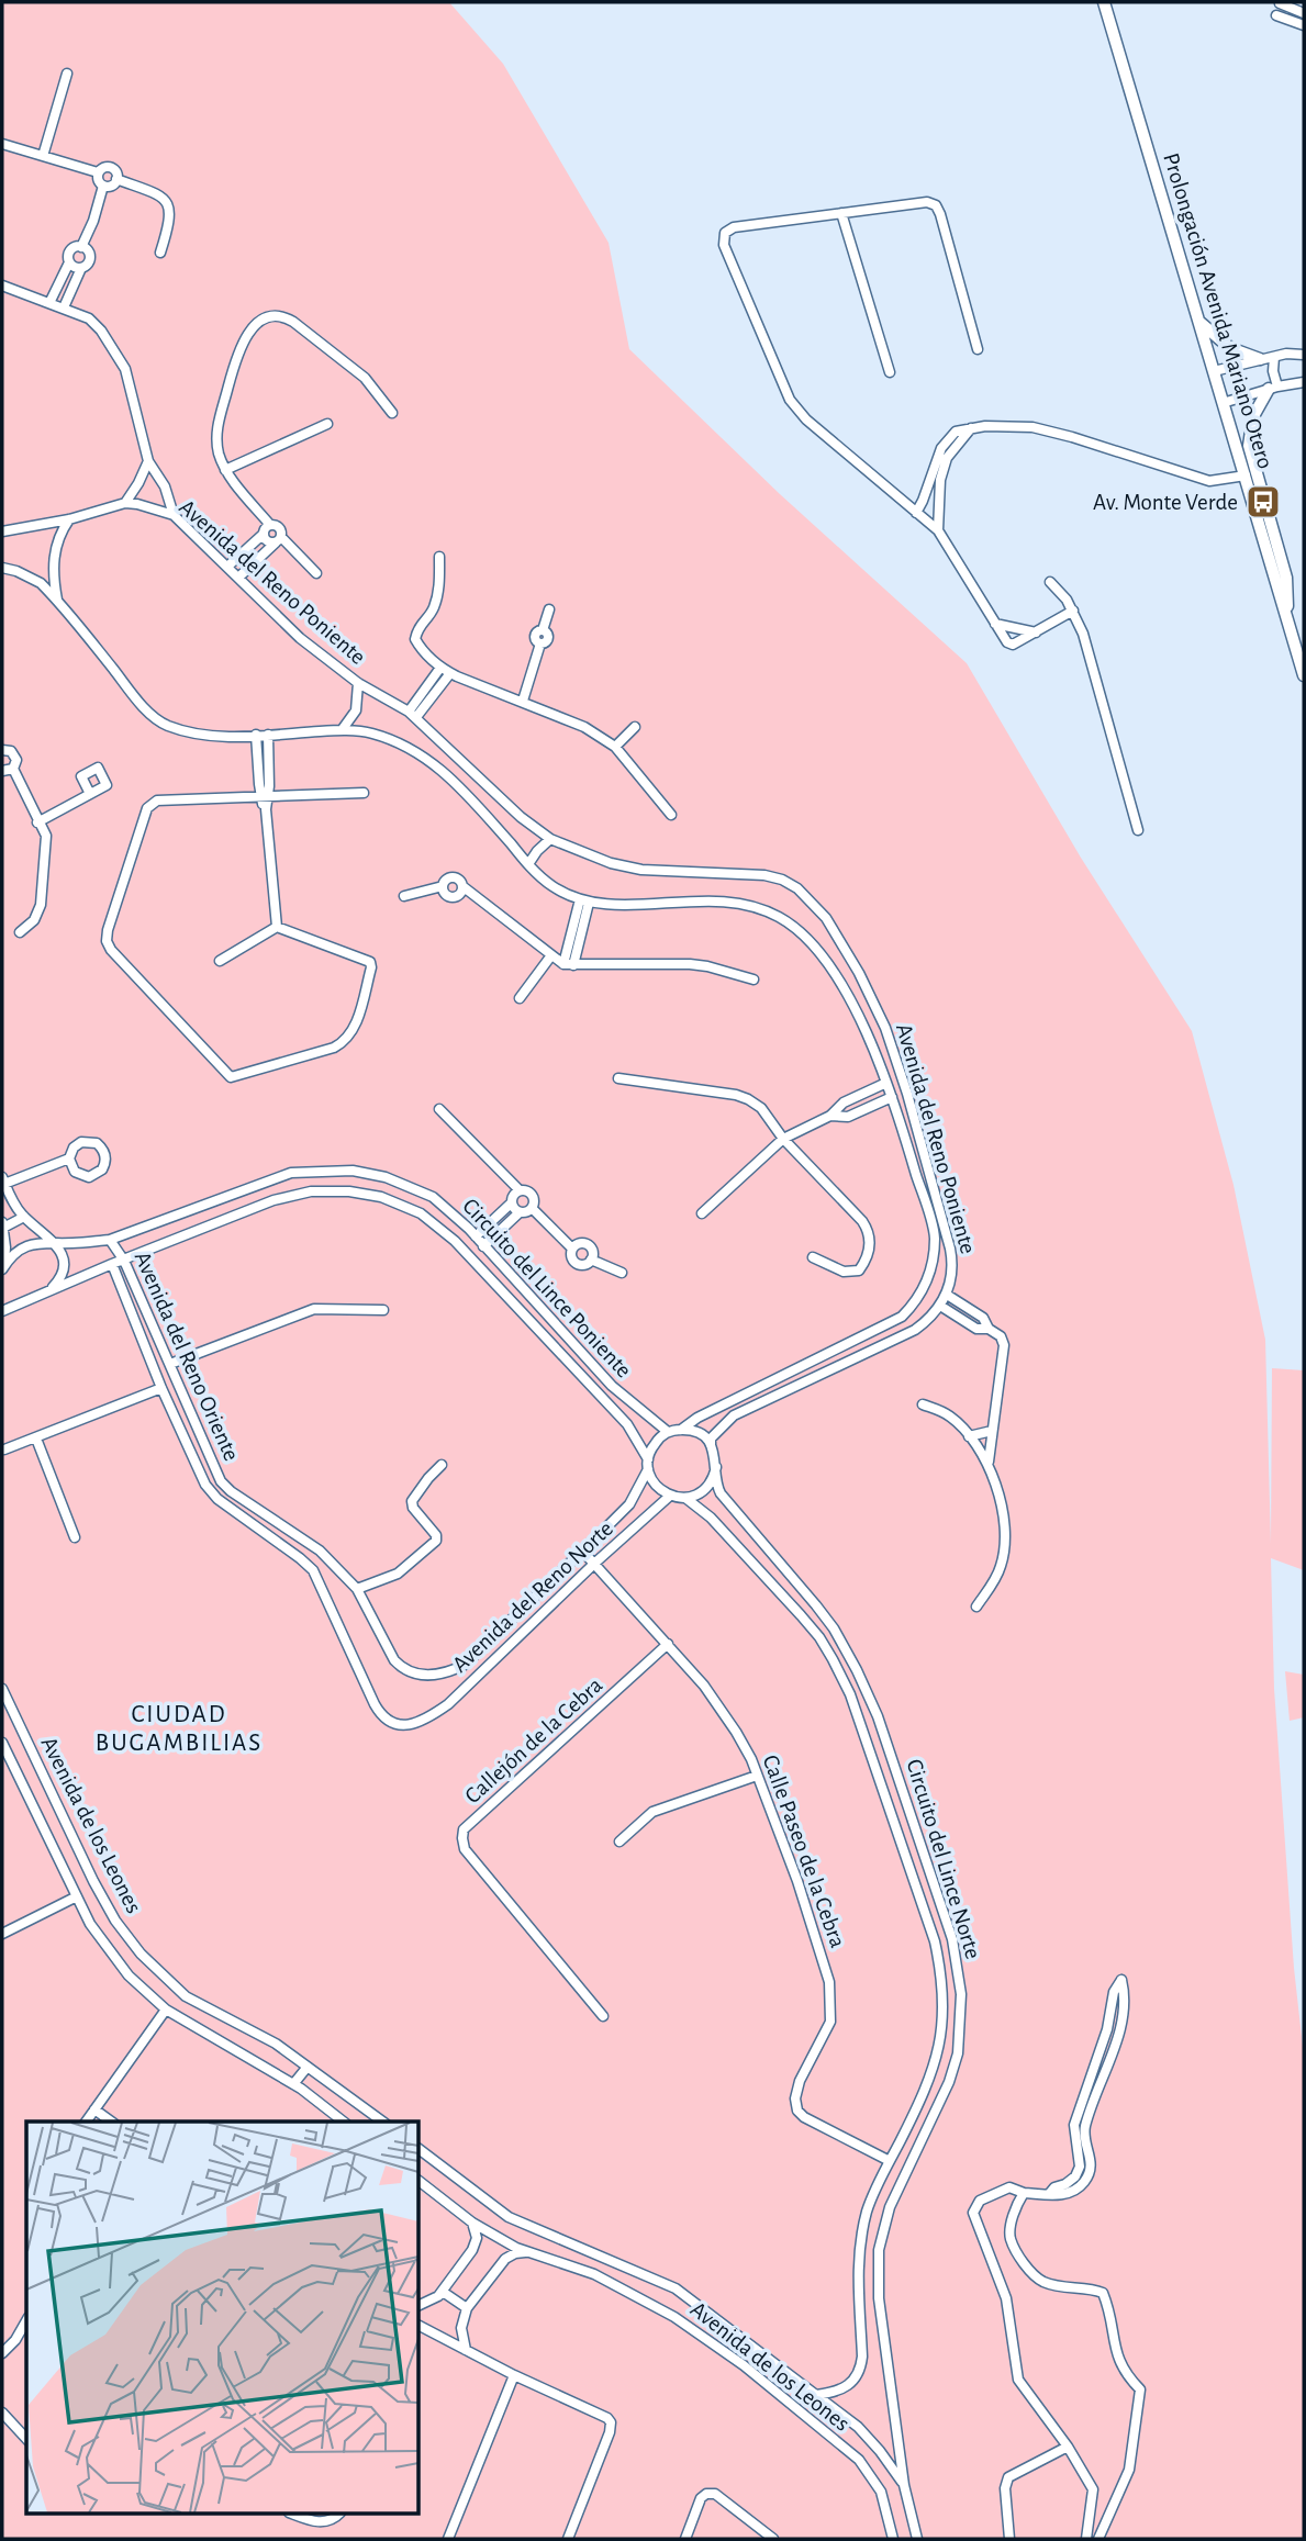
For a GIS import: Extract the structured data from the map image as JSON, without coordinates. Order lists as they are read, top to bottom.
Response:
{
  "streets": {
    "street": [
      "Prolongación Avenida Mariano Otero",
      "Avenida del Reno Poniente",
      "Circuito del Lince Poniente",
      "Avenida del Reno Oriente",
      "Avenida del Reno Norte",
      "Callejón de la Cebra",
      "Avenida de los Leones",
      "Calle Paseo de la Cebra",
      "Circuito del Lince Norte"
    ]
  },
  "crossings": [
    ["Avenida del Reno Poniente", "Circuito del Lince Poniente"],
    ["Avenida del Reno Poniente", "Avenida del Reno Norte"],
    ["Avenida del Reno Poniente", "Circuito del Lince Norte"],
    ["Circuito del Lince Poniente", "Avenida del Reno Oriente"],
    ["Circuito del Lince Poniente", "Avenida del Reno Norte"],
    ["Circuito del Lince Poniente", "Circuito del Lince Norte"],
    ["Avenida del Reno Oriente", "Avenida del Reno Norte"],
    ["Avenida del Reno Norte", "Calle Paseo de la Cebra"],
    ["Avenida del Reno Norte", "Circuito del Lince Norte"],
    ["Callejón de la Cebra", "Calle Paseo de la Cebra"],
    ["Avenida de los Leones", "Circuito del Lince Norte"],
    ["Calle Paseo de la Cebra", "Circuito del Lince Norte"]
  ],
  "districts": ["CIUDAD BUGAMBILIAS"],
  "places": {
    "bus stop": ["Av. Monte Verde"]
  }
}
